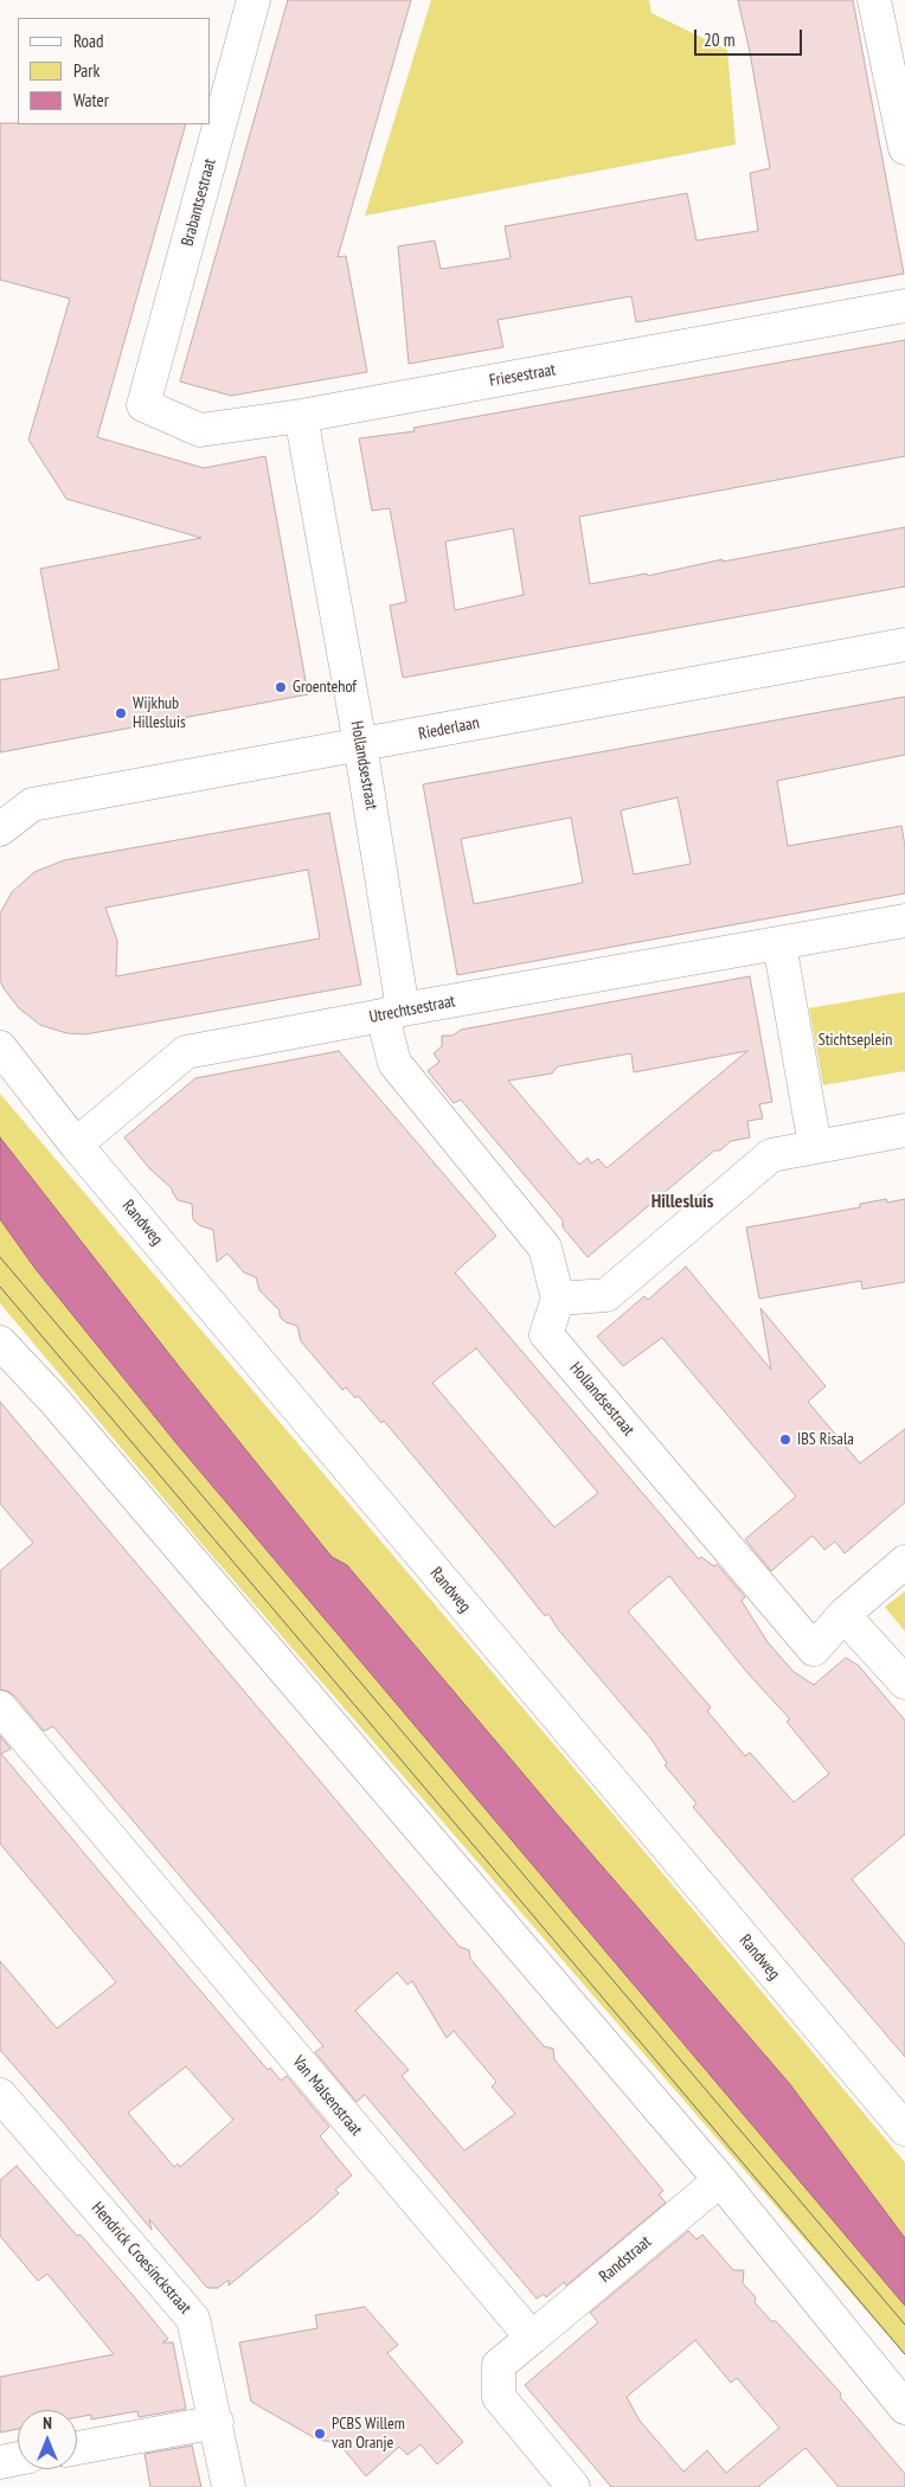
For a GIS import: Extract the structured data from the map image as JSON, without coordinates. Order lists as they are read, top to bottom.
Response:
{
  "streets": {
    "street": [
      "Brabantsestraat",
      "Friesestraat",
      "Riederlaan",
      "Hollandsestraat",
      "Utrechtsestraat",
      "Randweg",
      "Van Malsenstraat",
      "Hendrick Croesinckstraat",
      "Randstraat"
    ]
  },
  "crossings": [
    ["Brabantsestraat", "Friesestraat"],
    ["Friesestraat", "Hollandsestraat"],
    ["Riederlaan", "Hollandsestraat"],
    ["Hollandsestraat", "Utrechtsestraat"],
    ["Utrechtsestraat", "Randweg"],
    ["Van Malsenstraat", "Randstraat"]
  ],
  "districts": ["Hillesluis"],
  "parks": ["Stichtseplein"],
  "places": [
    "Groentehof",
    "Wijkhub Hillesluis",
    "IBS Risala",
    "PCBS Willem van Oranje"
  ],
  "legend": ["Road", "Park", "Water"],
  "scale_bar": "20 m",
  "north": "top"
}
